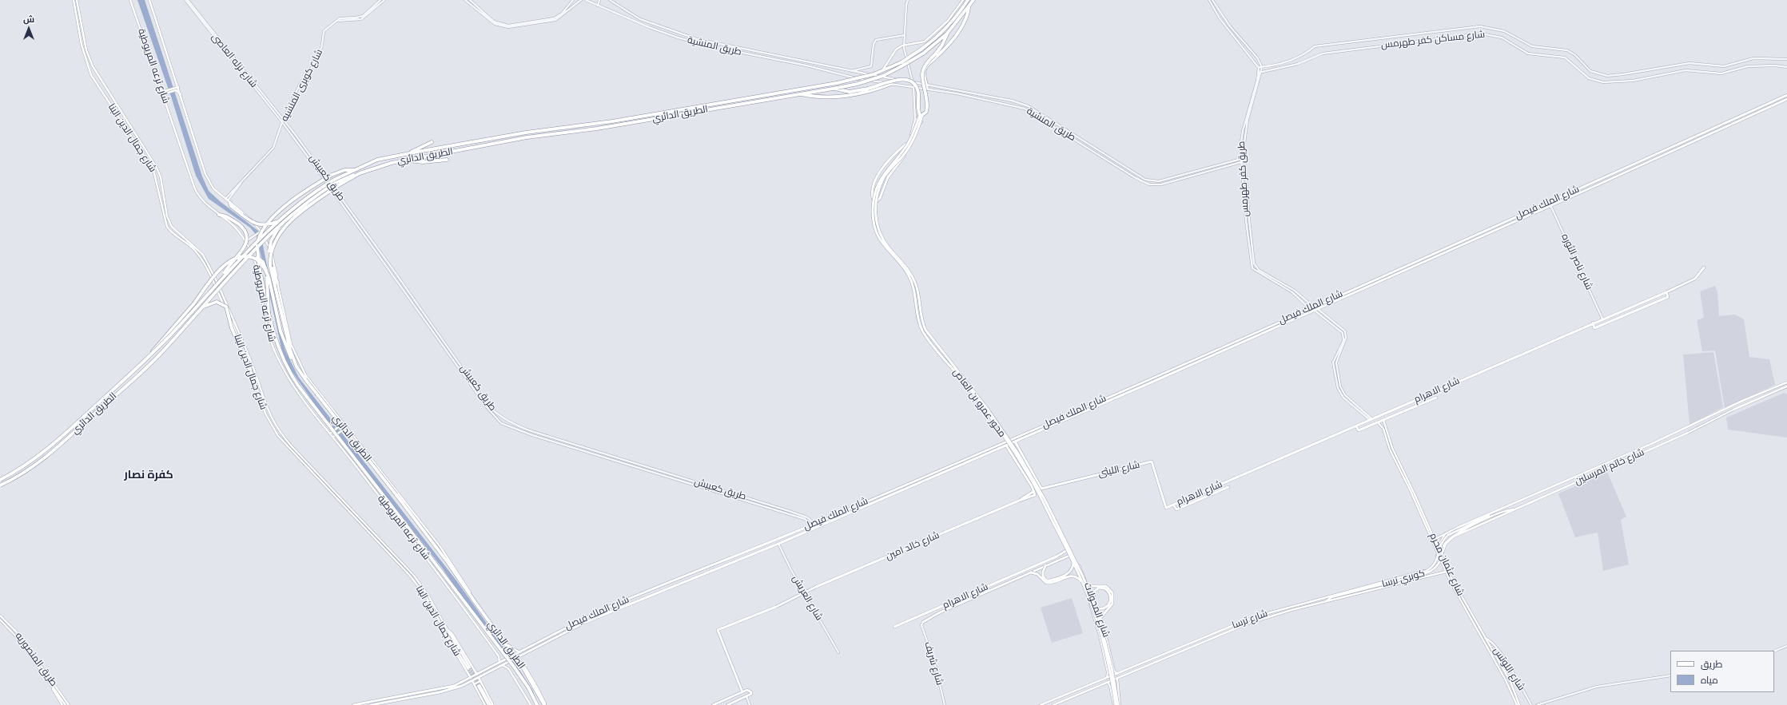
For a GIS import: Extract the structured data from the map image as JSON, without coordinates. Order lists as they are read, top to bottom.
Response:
{
  "streets": {
    "highway": ["الطريق الدائري"],
    "main road": [
      "شارع ترعه المريوطية",
      "شارع جمال الدين البنا",
      "شارع الملك فيصل",
      "شارع الاهرام",
      "محور عمرو بن العاص",
      "شارع خاتم المرسلين",
      "شارع الليثى",
      "شارع خالد امين",
      "شارع عثمان محرم",
      "كوبري ترسا",
      "شارع ترسا",
      "طريق المنصوريه"
    ],
    "street": [
      "شارع مساكن كفر طهرمس",
      "طريق المنشية",
      "شارع نزله العاصى",
      "شارع كوبرى المنشيه",
      "طريق كعبيش",
      "طريق كفر طهرمس",
      "شارع ناصر الثوره",
      "شارع العريش",
      "شارع المحولات",
      "شارع شريف",
      "شارع اللوتس"
    ]
  },
  "crossings": [
    ["شارع مساكن كفر طهرمس", "طريق كفر طهرمس"],
    ["طريق المنشية", "طريق كفر طهرمس"],
    ["شارع نزله العاصى", "شارع كوبرى المنشيه"],
    ["شارع نزله العاصى", "طريق كعبيش"],
    ["شارع ترعه المريوطية", "شارع كوبرى المنشيه"],
    ["شارع ترعه المريوطية", "شارع الملك فيصل"],
    ["شارع كوبرى المنشيه", "طريق كعبيش"],
    ["شارع جمال الدين البنا", "شارع الملك فيصل"],
    ["طريق كعبيش", "شارع الملك فيصل"],
    ["طريق كفر طهرمس", "شارع الملك فيصل"],
    ["شارع الملك فيصل", "شارع ناصر الثوره"],
    ["شارع الملك فيصل", "شارع العريش"],
    ["شارع ناصر الثوره", "شارع الاهرام"],
    ["شارع الاهرام", "شارع الليثى"],
    ["شارع الاهرام", "شارع عثمان محرم"],
    ["شارع الاهرام", "شارع المحولات"],
    ["شارع الاهرام", "شارع شريف"],
    ["شارع خاتم المرسلين", "شارع عثمان محرم"],
    ["شارع خاتم المرسلين", "شارع ترسا"],
    ["شارع خالد امين", "شارع العريش"],
    ["شارع عثمان محرم", "شارع ترسا"],
    ["شارع عثمان محرم", "شارع اللوتس"],
    ["كوبري ترسا", "شارع ترسا"],
    ["شارع المحولات", "شارع ترسا"]
  ],
  "districts": ["كفرة نصار"],
  "legend": ["طريق", "مياه"],
  "north": "top"
}
